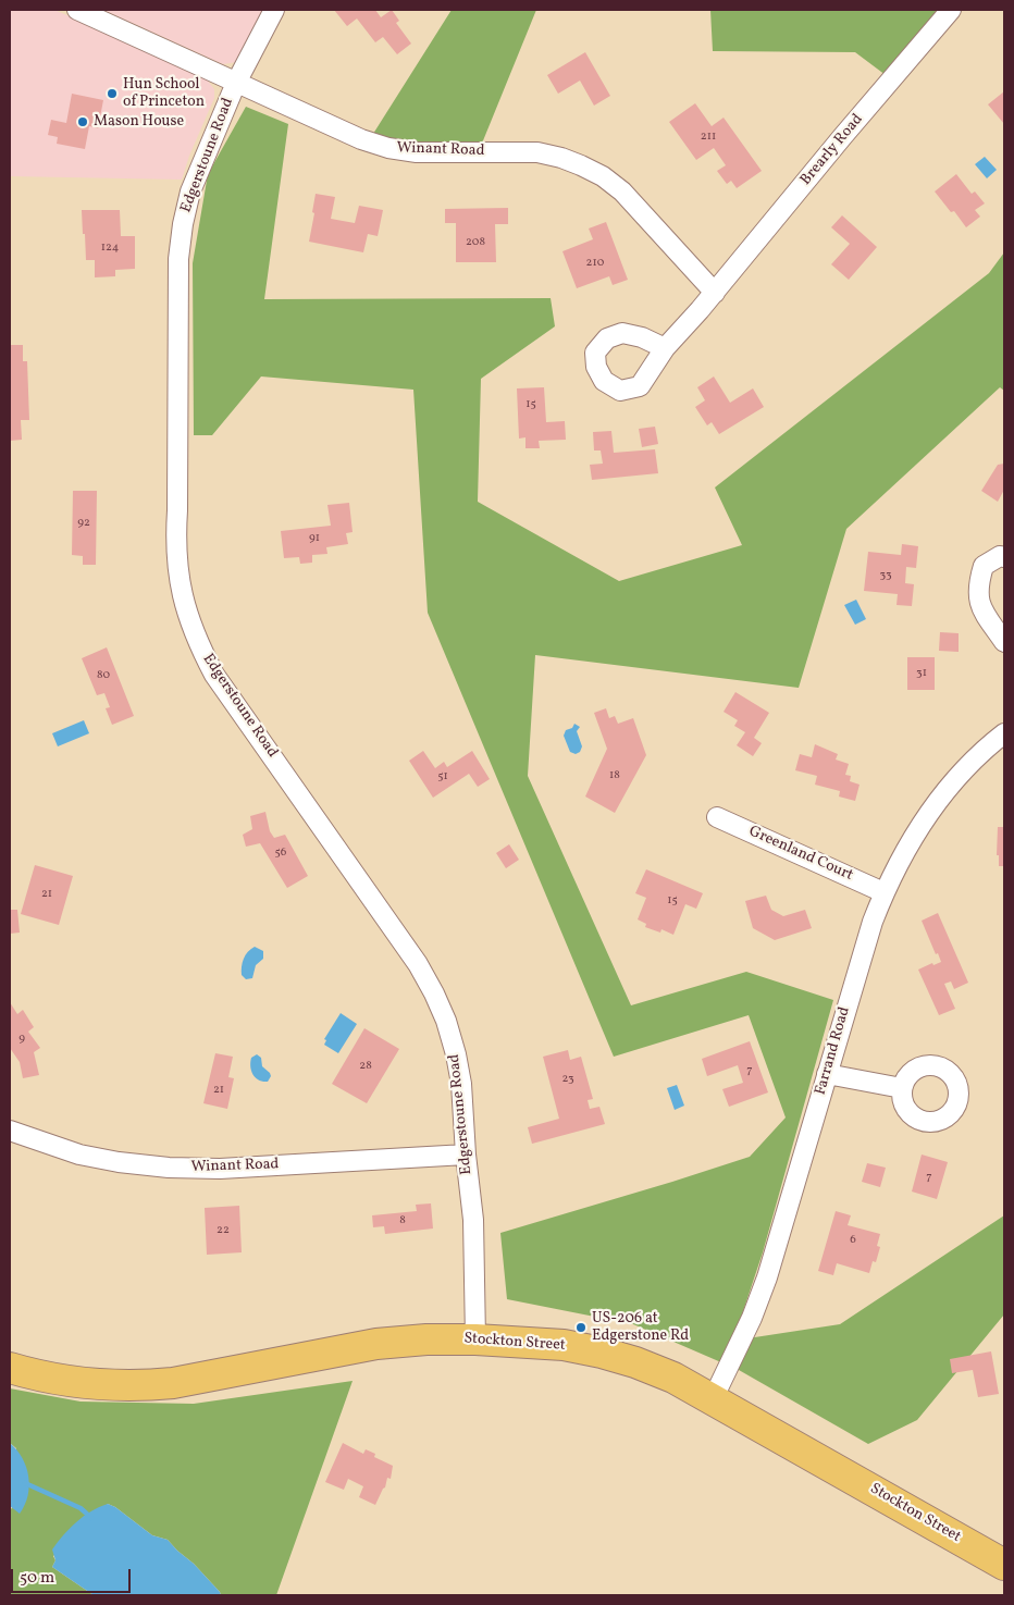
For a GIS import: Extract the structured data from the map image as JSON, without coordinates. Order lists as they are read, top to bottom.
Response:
{
  "streets": {
    "highway": ["Stockton Street"],
    "street": [
      "Winant Road",
      "Brearly Road",
      "Edgerstoune Road",
      "Greenland Court",
      "Farrand Road"
    ]
  },
  "crossings": [
    ["Winant Road", "Brearly Road"],
    ["Winant Road", "Edgerstoune Road"],
    ["Edgerstoune Road", "Stockton Street"],
    ["Greenland Court", "Farrand Road"],
    ["Farrand Road", "Stockton Street"]
  ],
  "places": ["Hun School of Princeton", "Mason House", "US-206 at Edgerstone Rd"],
  "house_numbers": [
    "211",
    "208",
    "124",
    "210",
    "15",
    "92",
    "91",
    "33",
    "31",
    "80",
    "18",
    "51",
    "56",
    "21",
    "15",
    "9",
    "28",
    "7",
    "23",
    "21",
    "7",
    "8",
    "22",
    "6"
  ],
  "scale_bar": "50 m"
}
